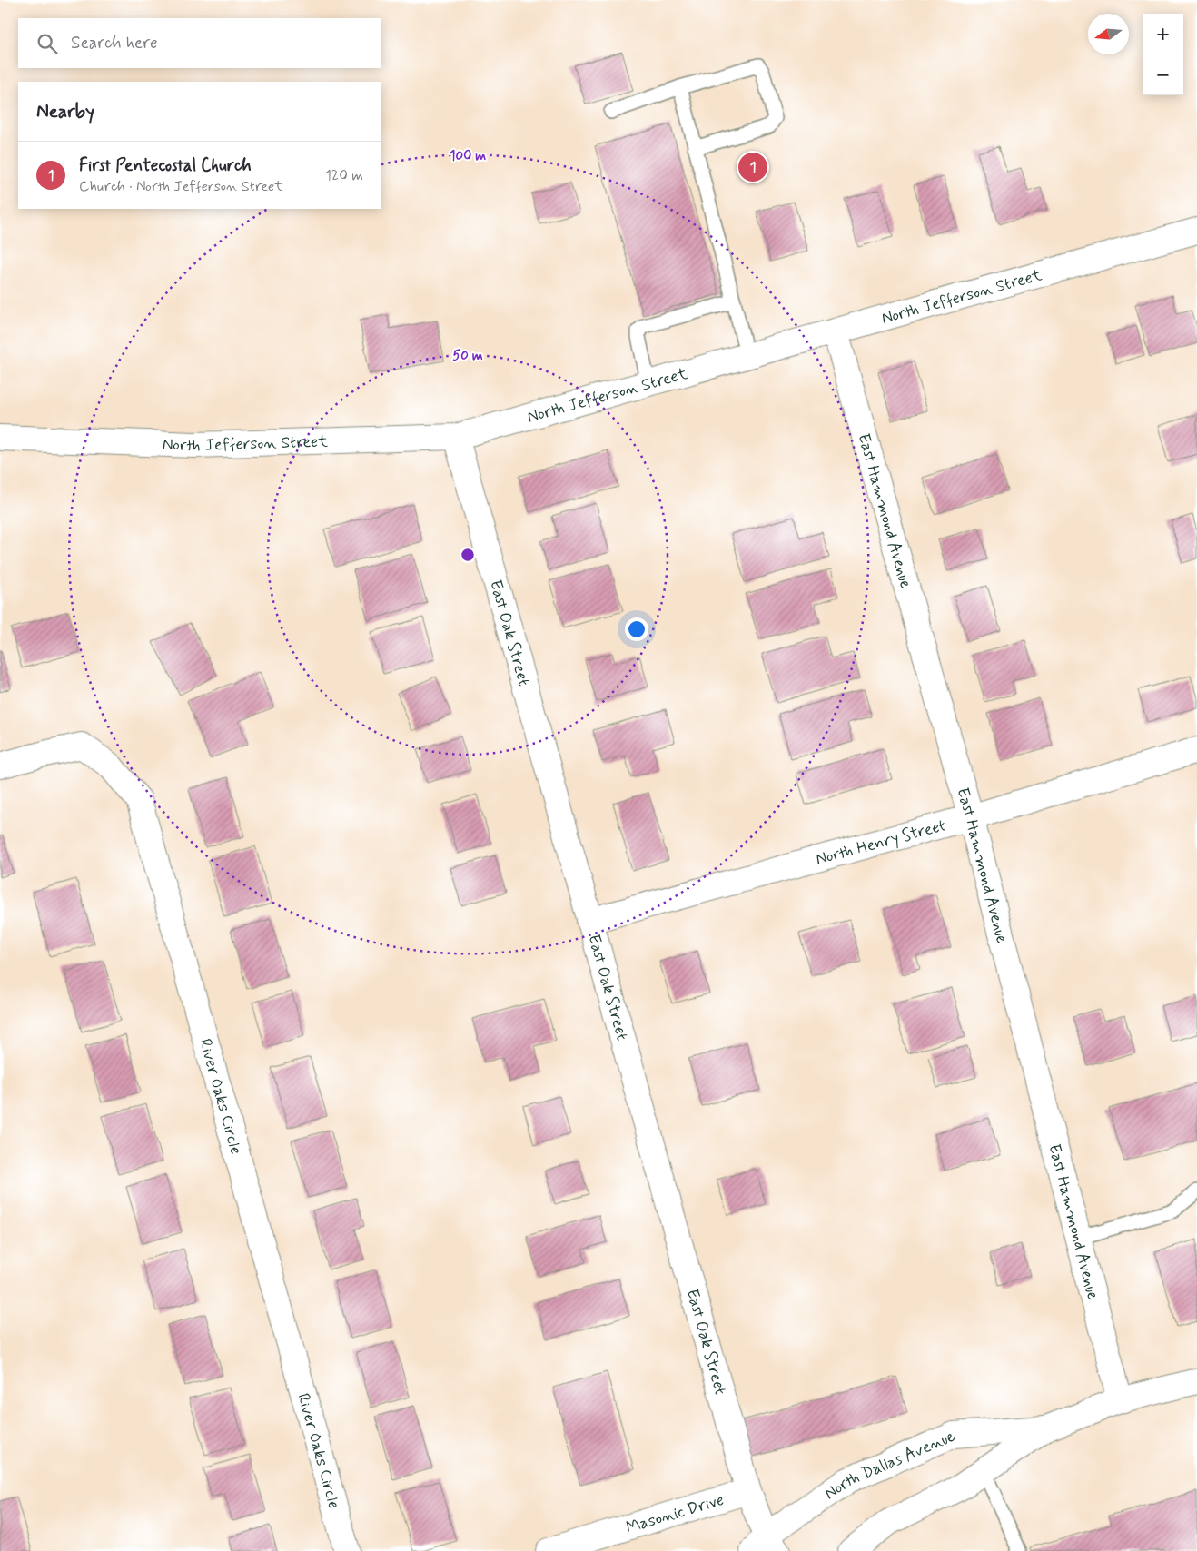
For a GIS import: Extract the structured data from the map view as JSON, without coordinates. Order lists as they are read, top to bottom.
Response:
{
  "streets": {
    "street": [
      "North Jefferson Street",
      "East Hammond Avenue",
      "East Oak Street",
      "North Henry Street",
      "River Oaks Circle",
      "North Dallas Avenue",
      "Masonic Drive"
    ]
  },
  "crossings": [
    ["North Jefferson Street", "East Hammond Avenue"],
    ["North Jefferson Street", "East Oak Street"],
    ["East Hammond Avenue", "North Henry Street"],
    ["East Hammond Avenue", "North Dallas Avenue"],
    ["East Oak Street", "North Henry Street"],
    ["East Oak Street", "North Dallas Avenue"],
    ["East Oak Street", "Masonic Drive"]
  ],
  "north": "left",
  "page": {
    "map_buttons": ["+", "−"],
    "search": "Search here",
    "heading": "Nearby",
    "list": [
      {
        "mark": "1",
        "name": "First Pentecostal Church",
        "note": "Church · North Jefferson Street",
        "value": "120 m"
      }
    ],
    "pins": "1"
  },
  "rings": ["100 m", "50 m"]
}
